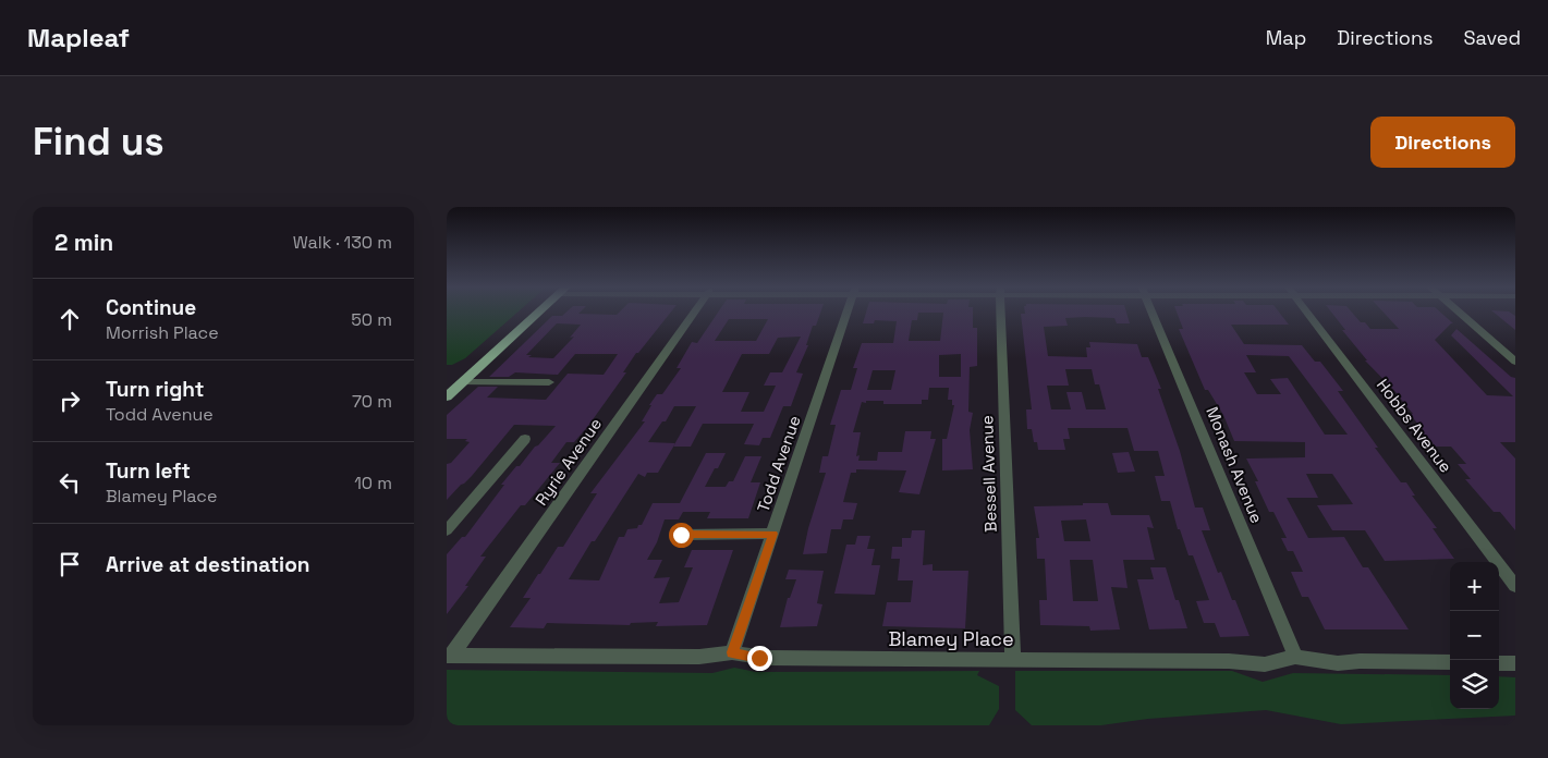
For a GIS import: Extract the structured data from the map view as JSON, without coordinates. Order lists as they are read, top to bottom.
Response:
{
  "streets": {
    "street": [
      "Hobbs Avenue",
      "Ryrie Avenue",
      "Todd Avenue",
      "Monash Avenue",
      "Bessell Avenue",
      "Blamey Place"
    ]
  },
  "crossings": [
    ["Ryrie Avenue", "Blamey Place"],
    ["Todd Avenue", "Blamey Place"],
    ["Monash Avenue", "Blamey Place"],
    ["Bessell Avenue", "Blamey Place"]
  ],
  "page": {
    "header": "Mapleaf",
    "nav": ["Map", "Directions", "Saved"],
    "buttons": "Directions",
    "title": "Find us",
    "heading": ["2 min", "Walk · 130 m"],
    "list": [
      ["Continue", "Morrish Place", "50 m"],
      ["Turn right", "Todd Avenue", "70 m"],
      ["Turn left", "Blamey Place", "10 m"],
      "Arrive at destination"
    ],
    "map_buttons": ["+", "−"]
  }
}
